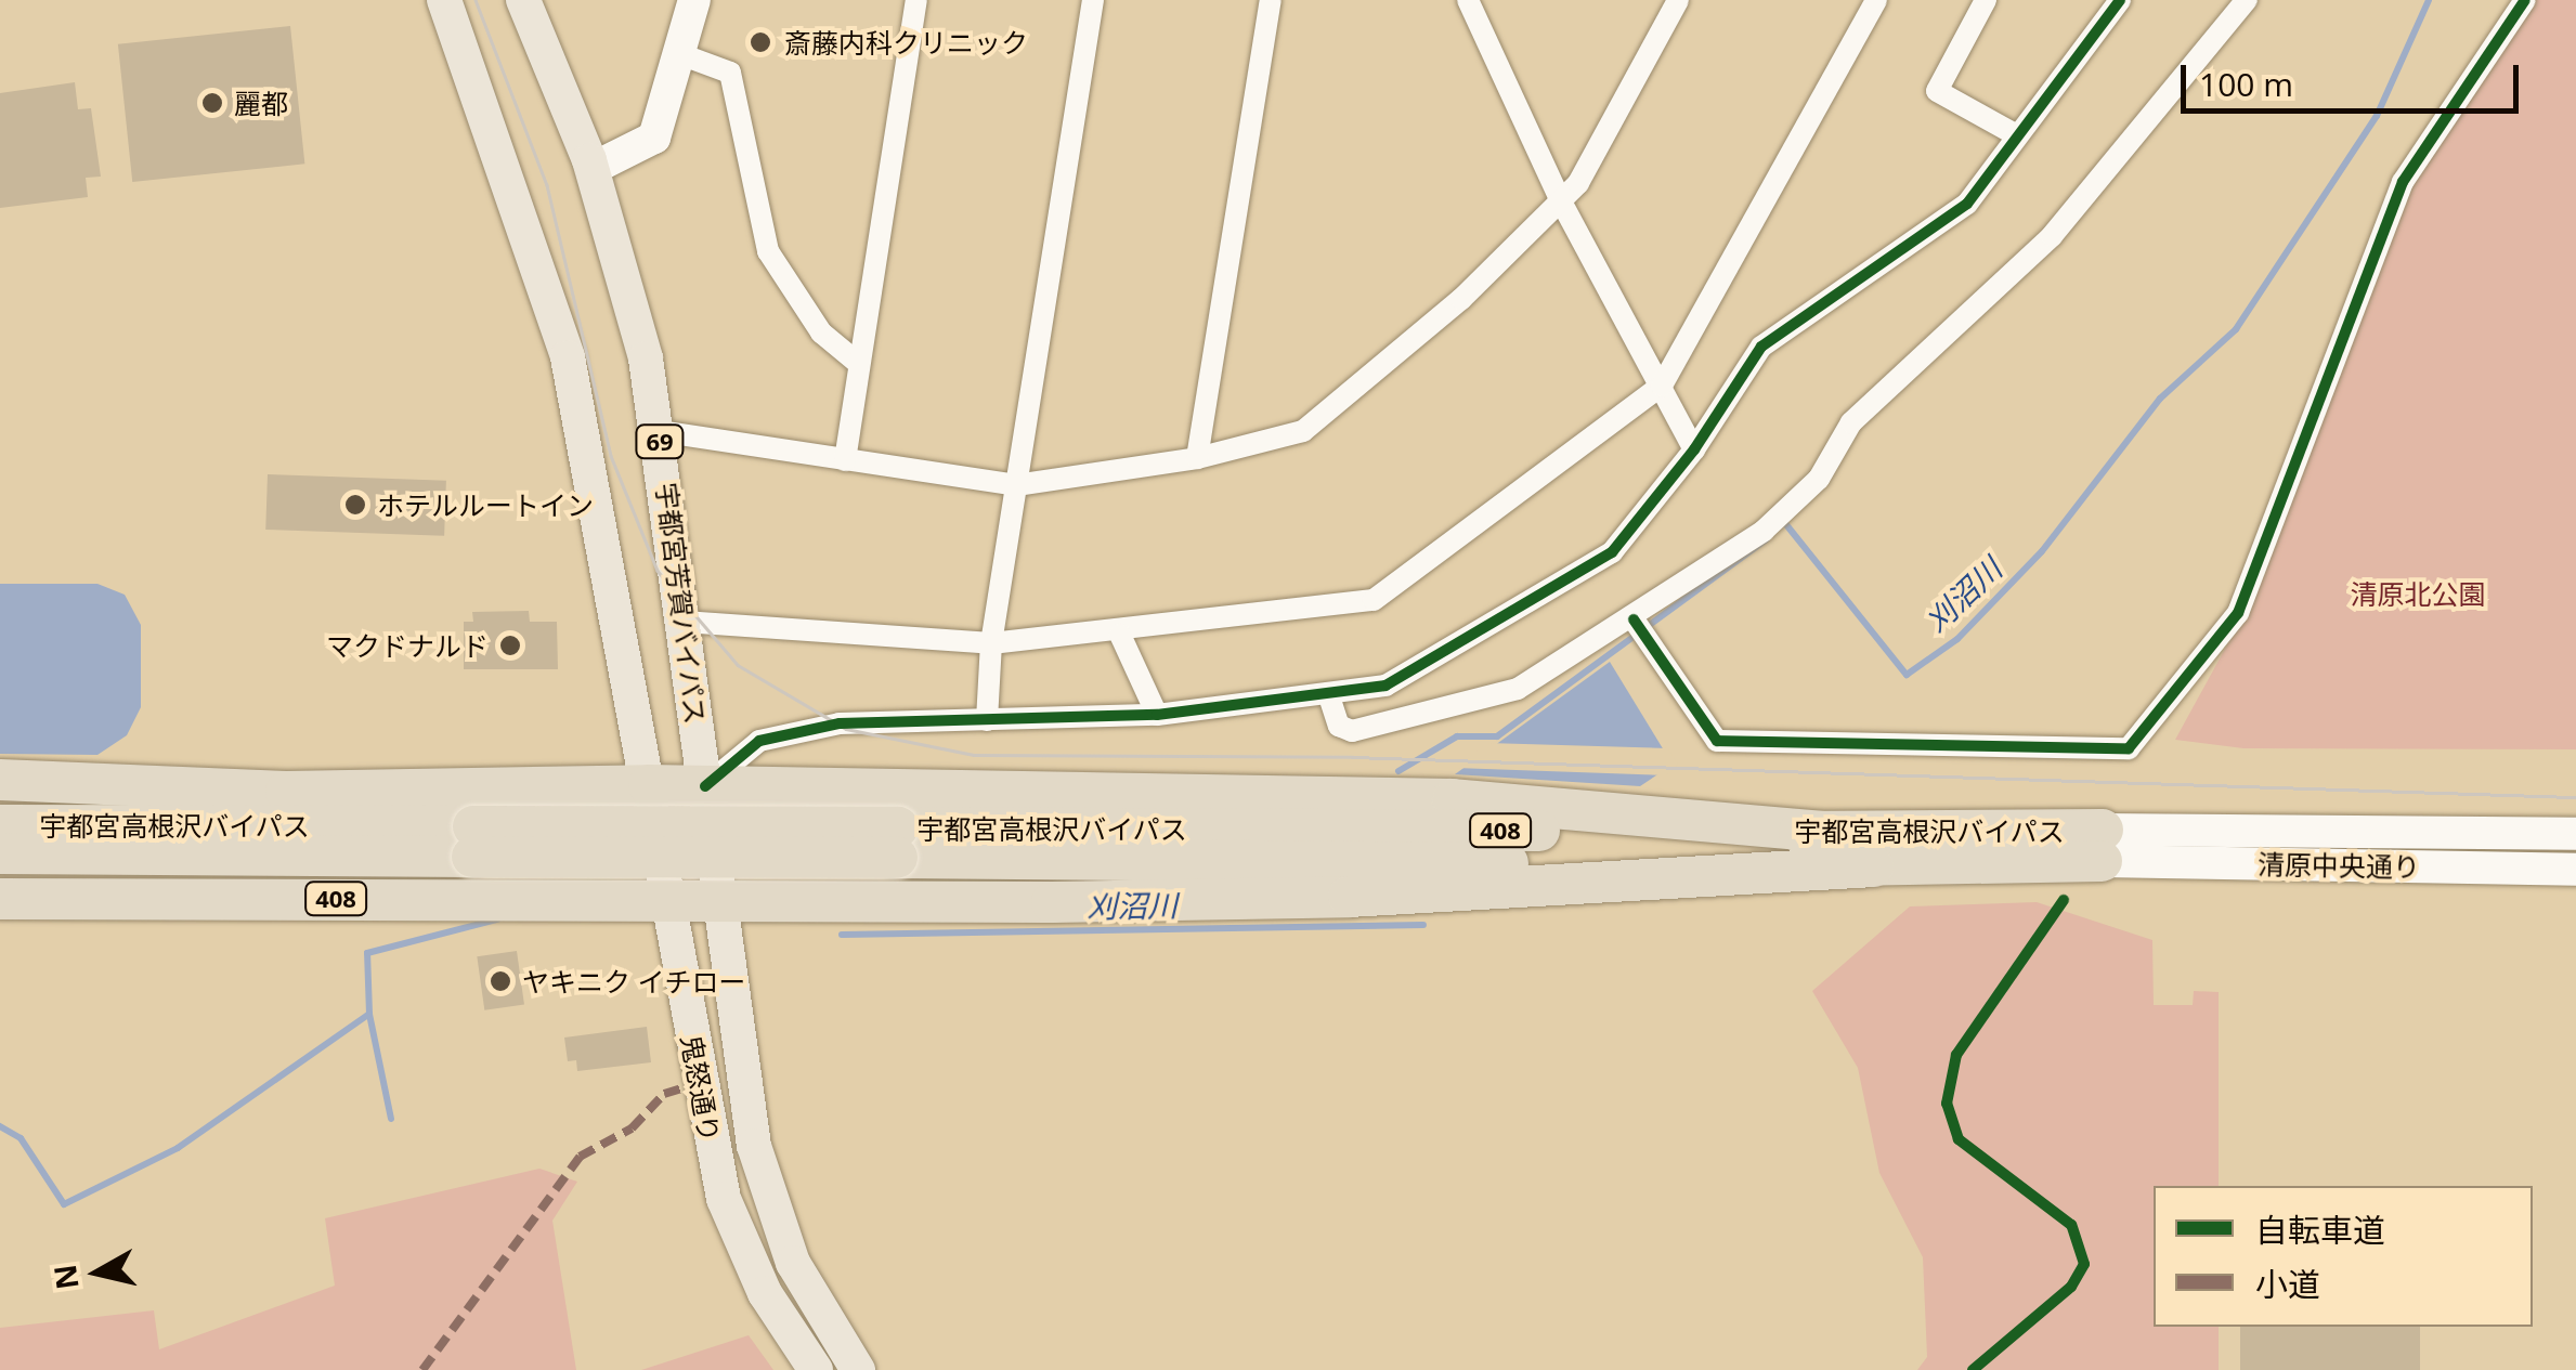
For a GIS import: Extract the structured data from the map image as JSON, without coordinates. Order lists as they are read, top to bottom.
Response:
{
  "streets": {
    "highway": ["宇都宮高根沢バイパス", "408"],
    "main road": ["69", "宇都宮芳賀バイパス", "鬼怒通り"],
    "street": ["清原中央通り"]
  },
  "crossings": [
    ["宇都宮芳賀バイパス", "408"],
    ["宇都宮芳賀バイパス", "鬼怒通り"],
    ["宇都宮高根沢バイパス", "408"],
    ["宇都宮高根沢バイパス", "清原中央通り"],
    ["408", "鬼怒通り"]
  ],
  "water": ["刈沼川"],
  "parks": ["清原北公園"],
  "places": [
    "斎藤内科クリニック",
    "麗都",
    "ホテルルートイン",
    "マクドナルド",
    "ヤキニク イチロー"
  ],
  "legend": ["自転車道", "小道"],
  "scale_bar": "100 m",
  "north": "left"
}
